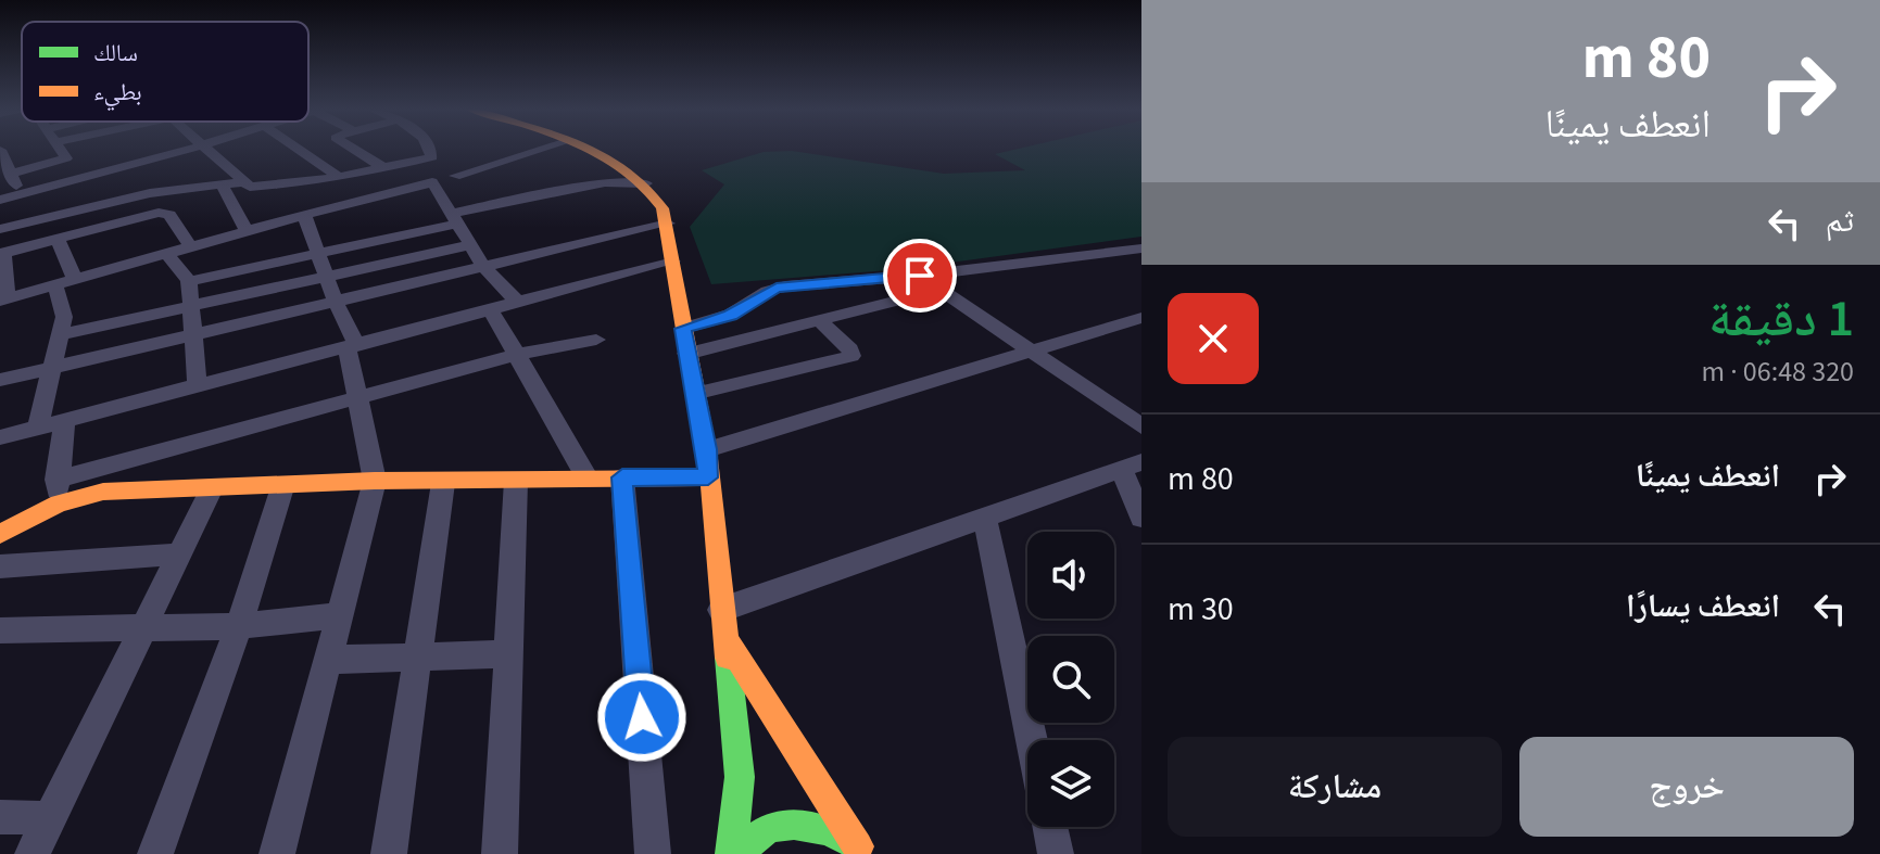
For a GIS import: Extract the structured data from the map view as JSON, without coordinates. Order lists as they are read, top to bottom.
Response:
{
  "legend": ["سالك", "بطيء"],
  "page": {
    "turn": ["80 m", "انعطف يمينًا"],
    "then": "ثم",
    "heading": ["1 دقيقة", "320 m · 06:48"],
    "list": [
      {
        "name": "انعطف يمينًا",
        "value": "80 m"
      },
      {
        "name": "انعطف يسارًا",
        "value": "30 m"
      }
    ],
    "buttons": ["خروج", "مشاركة"]
  }
}
